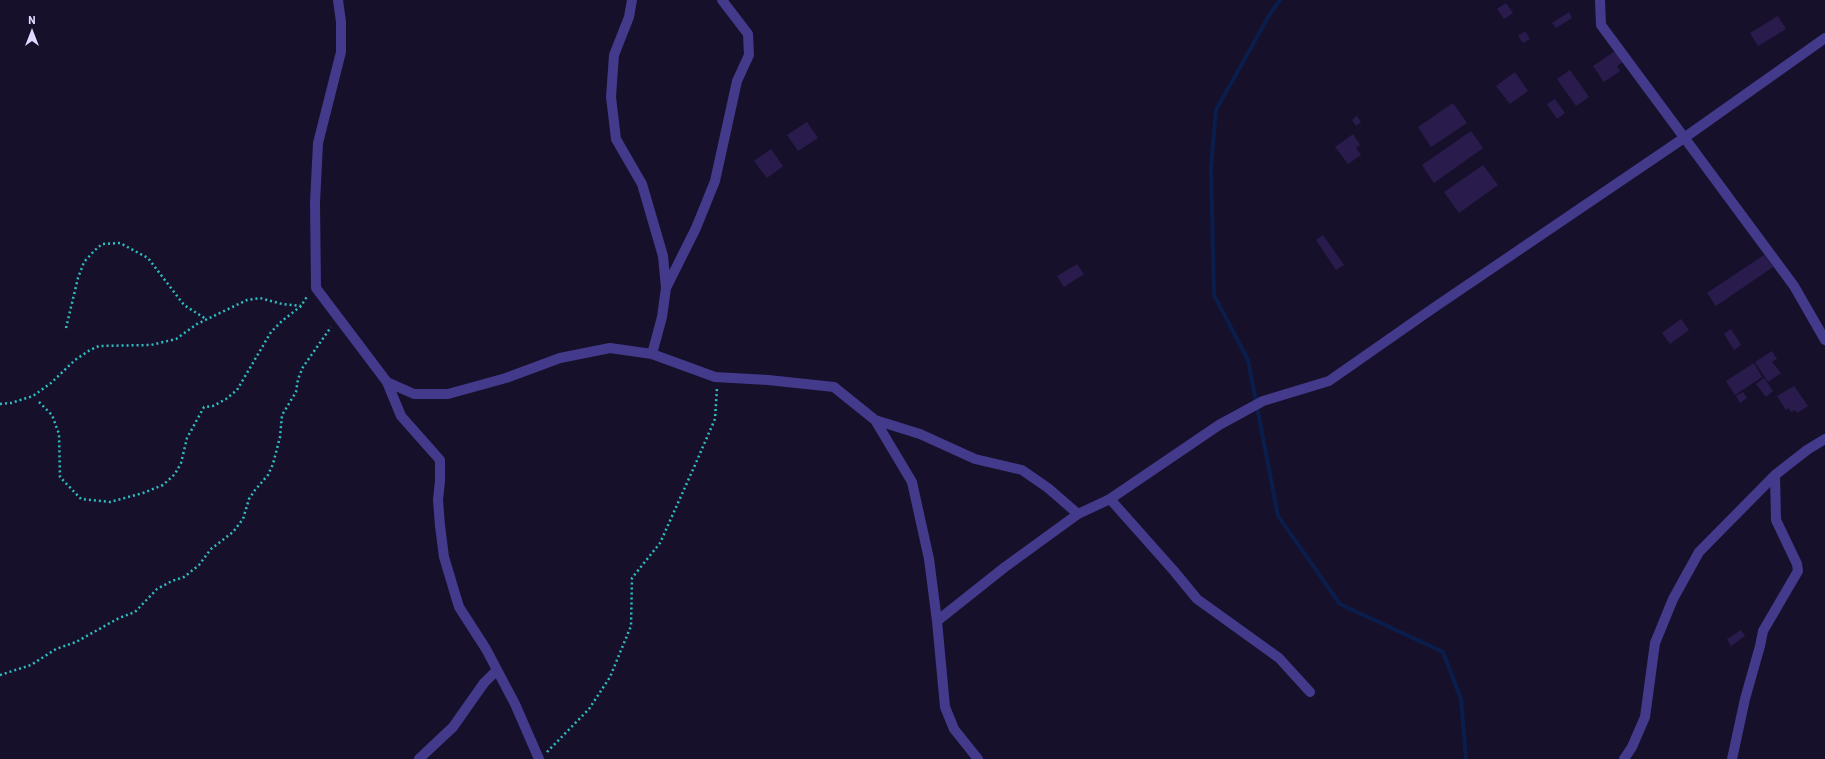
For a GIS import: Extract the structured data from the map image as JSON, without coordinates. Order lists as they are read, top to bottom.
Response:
{
  "north": "top"
}
